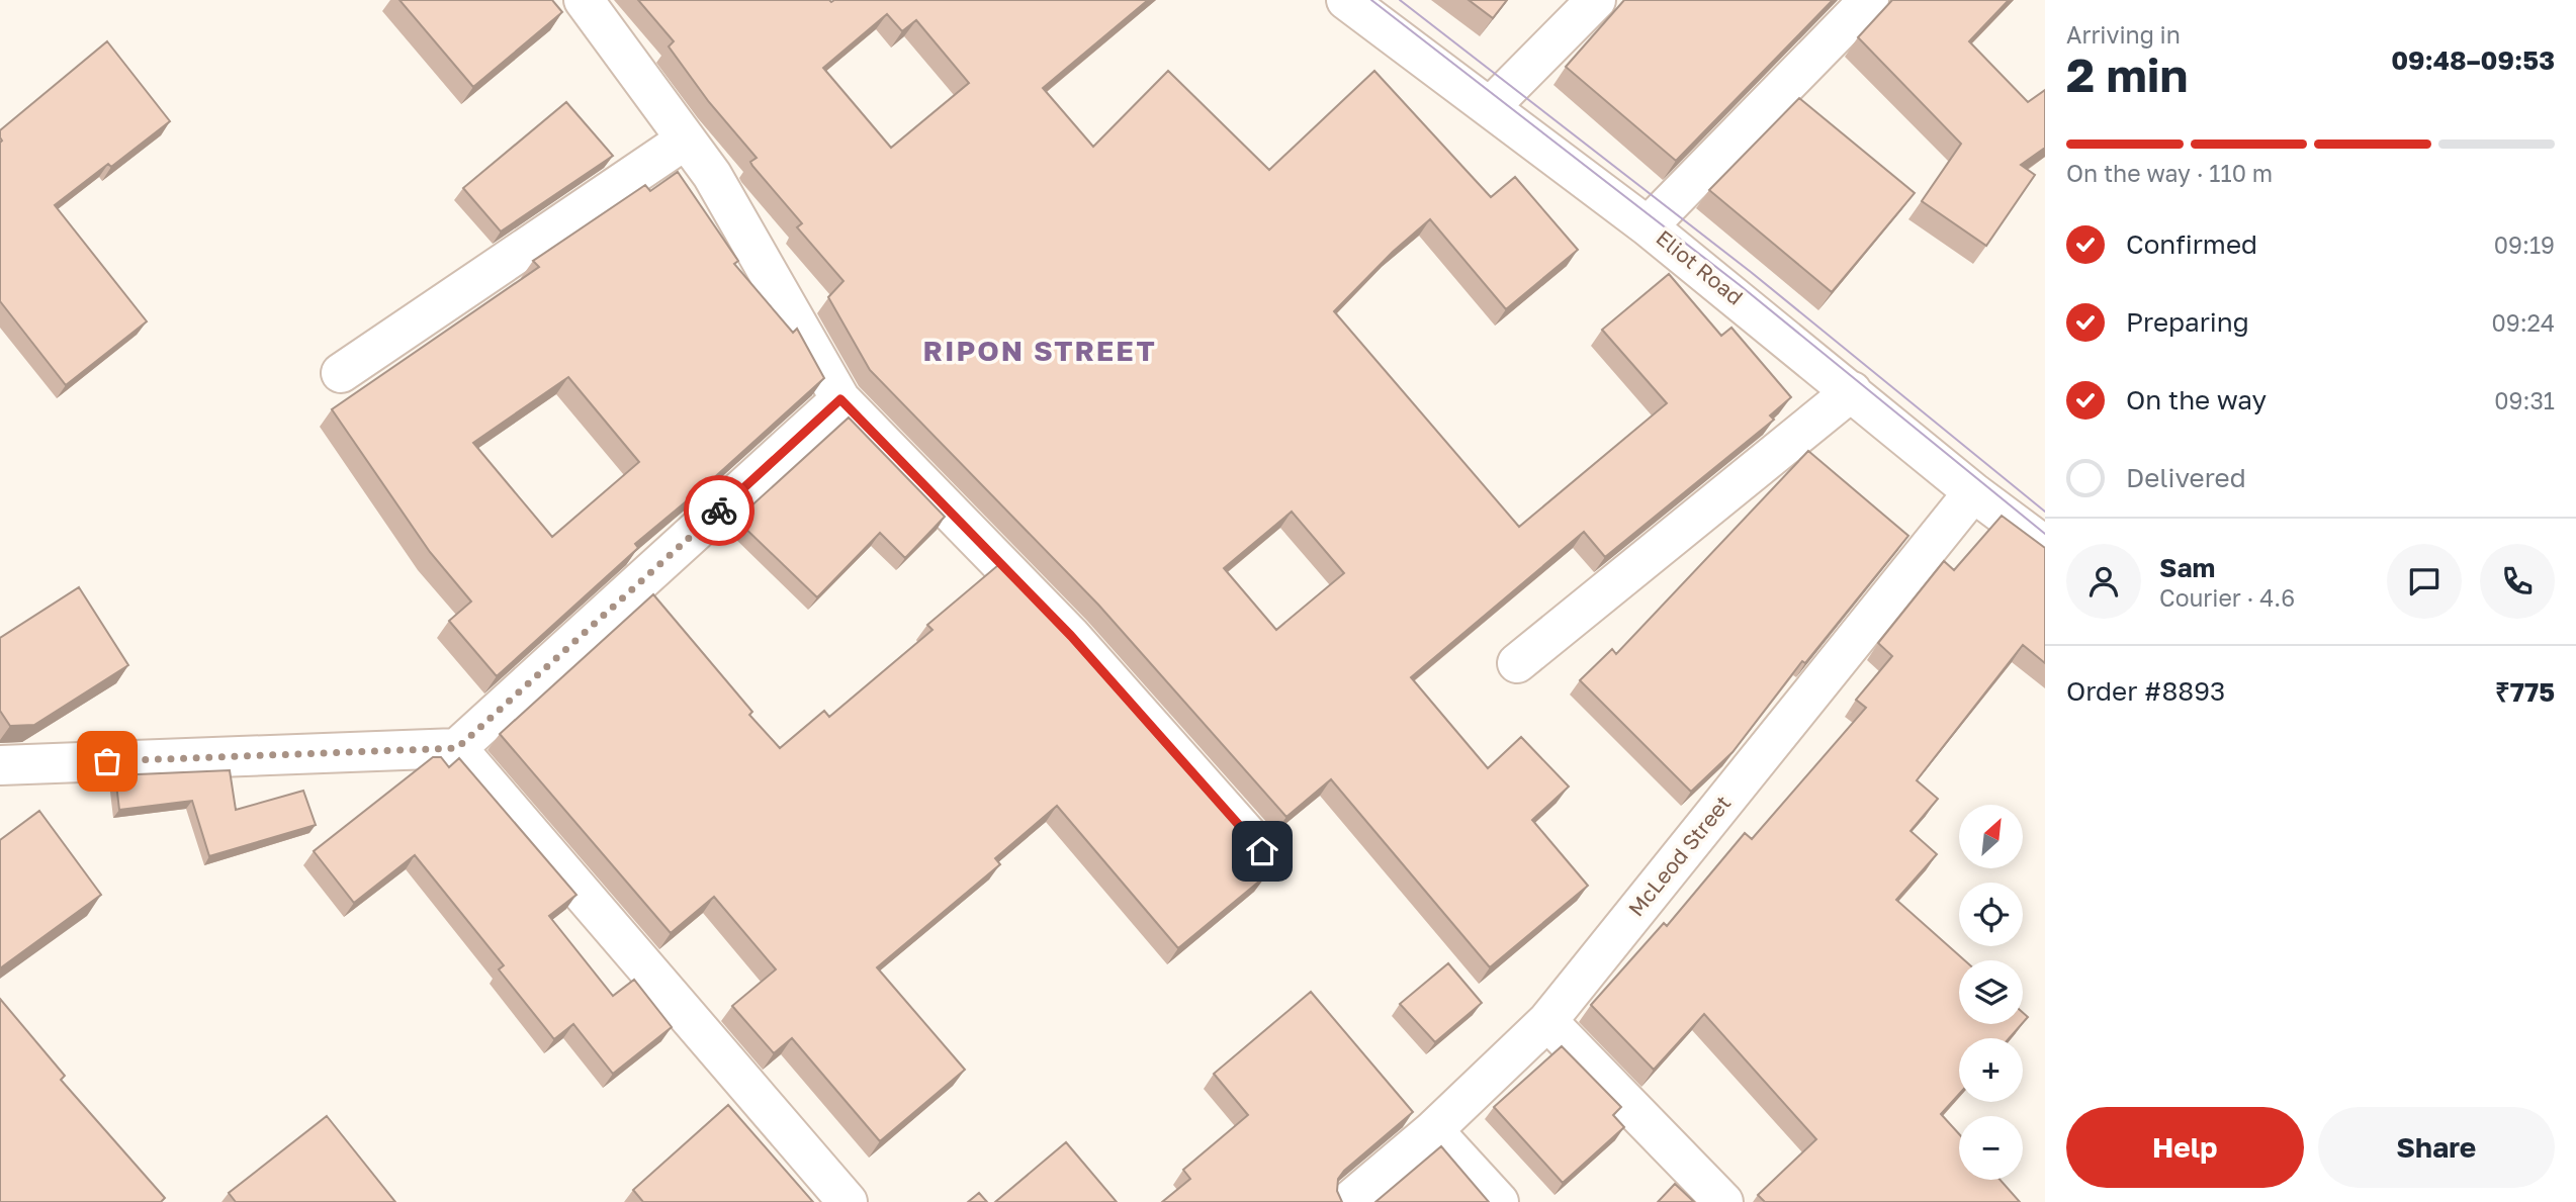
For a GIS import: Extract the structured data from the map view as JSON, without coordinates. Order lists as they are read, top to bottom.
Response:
{
  "streets": {
    "street": ["Eliot Road", "McLeod Street"]
  },
  "crossings": [
    ["Eliot Road", "McLeod Street"]
  ],
  "districts": ["RIPON STREET"],
  "north": "top right",
  "page": {
    "heading": ["2 min", "Arriving in", "09:48–09:53"],
    "panel": [
      "Sam",
      "Courier · 4.6",
      "Order #8893",
      "₹775"
    ],
    "bar": "On the way · 110 m",
    "list": [
      ["Confirmed", "09:19"],
      ["Preparing", "09:24"],
      ["On the way", "09:31"],
      "Delivered"
    ],
    "map_buttons": ["+", "−"],
    "buttons": ["Help", "Share"]
  }
}
